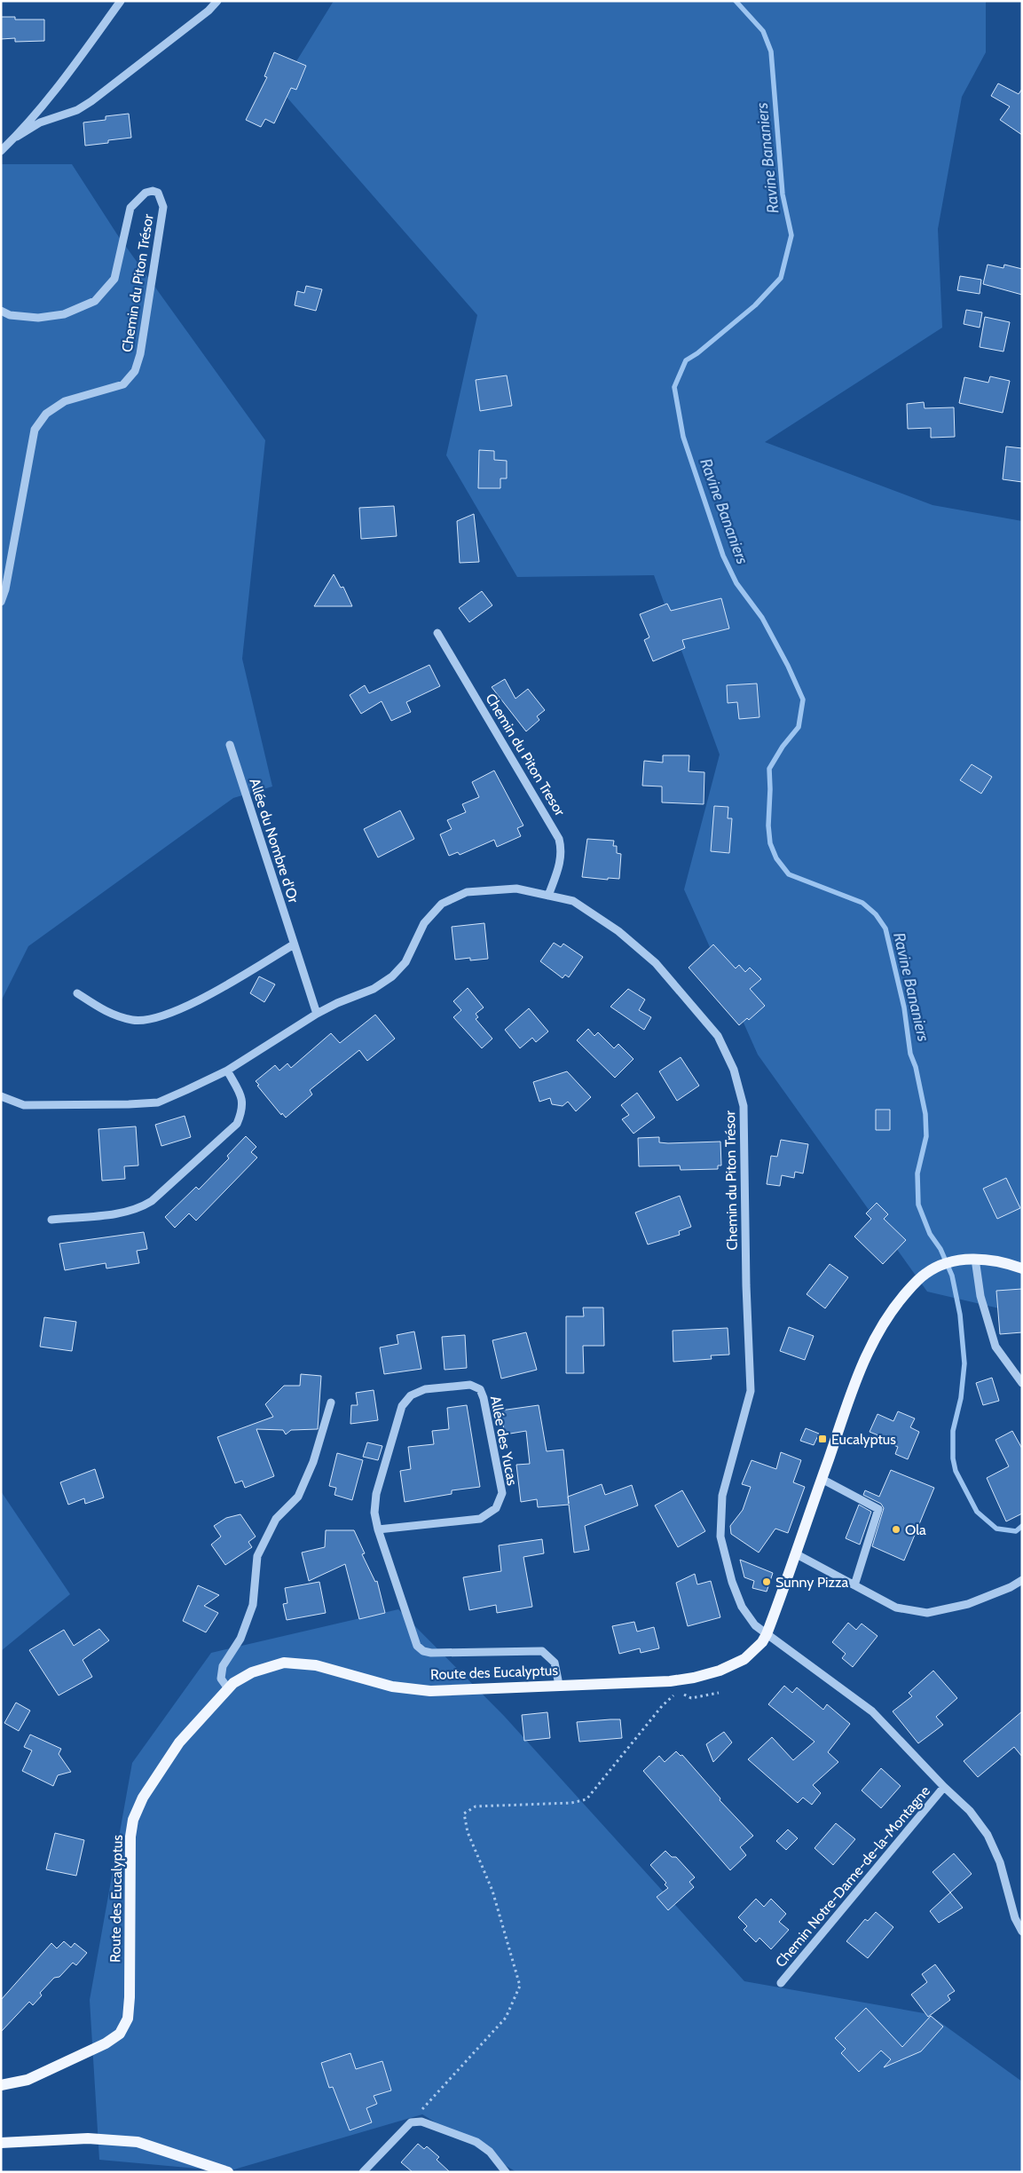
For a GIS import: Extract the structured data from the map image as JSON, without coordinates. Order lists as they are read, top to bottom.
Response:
{
  "streets": {
    "main road": ["Route des Eucalyptus"],
    "street": [
      "Chemin du Piton Trésor",
      "Chemin du Piton Tresor",
      "Allée du Nombre d'Or",
      "Allée des Yucas",
      "Chemin Notre-Dame-de-la-Montagne"
    ]
  },
  "crossings": [
    ["Chemin du Piton Trésor", "Chemin du Piton Tresor"],
    ["Chemin du Piton Trésor", "Allée du Nombre d'Or"],
    ["Chemin du Piton Trésor", "Route des Eucalyptus"],
    ["Chemin du Piton Trésor", "Chemin Notre-Dame-de-la-Montagne"],
    ["Allée des Yucas", "Route des Eucalyptus"],
    ["Route des Eucalyptus", "Chemin Notre-Dame-de-la-Montagne"]
  ],
  "water": ["Ravine Bananiers"],
  "places": {
    "transit": ["Eucalyptus"],
    "other": ["Ola", "Sunny Pizza"]
  }
}
